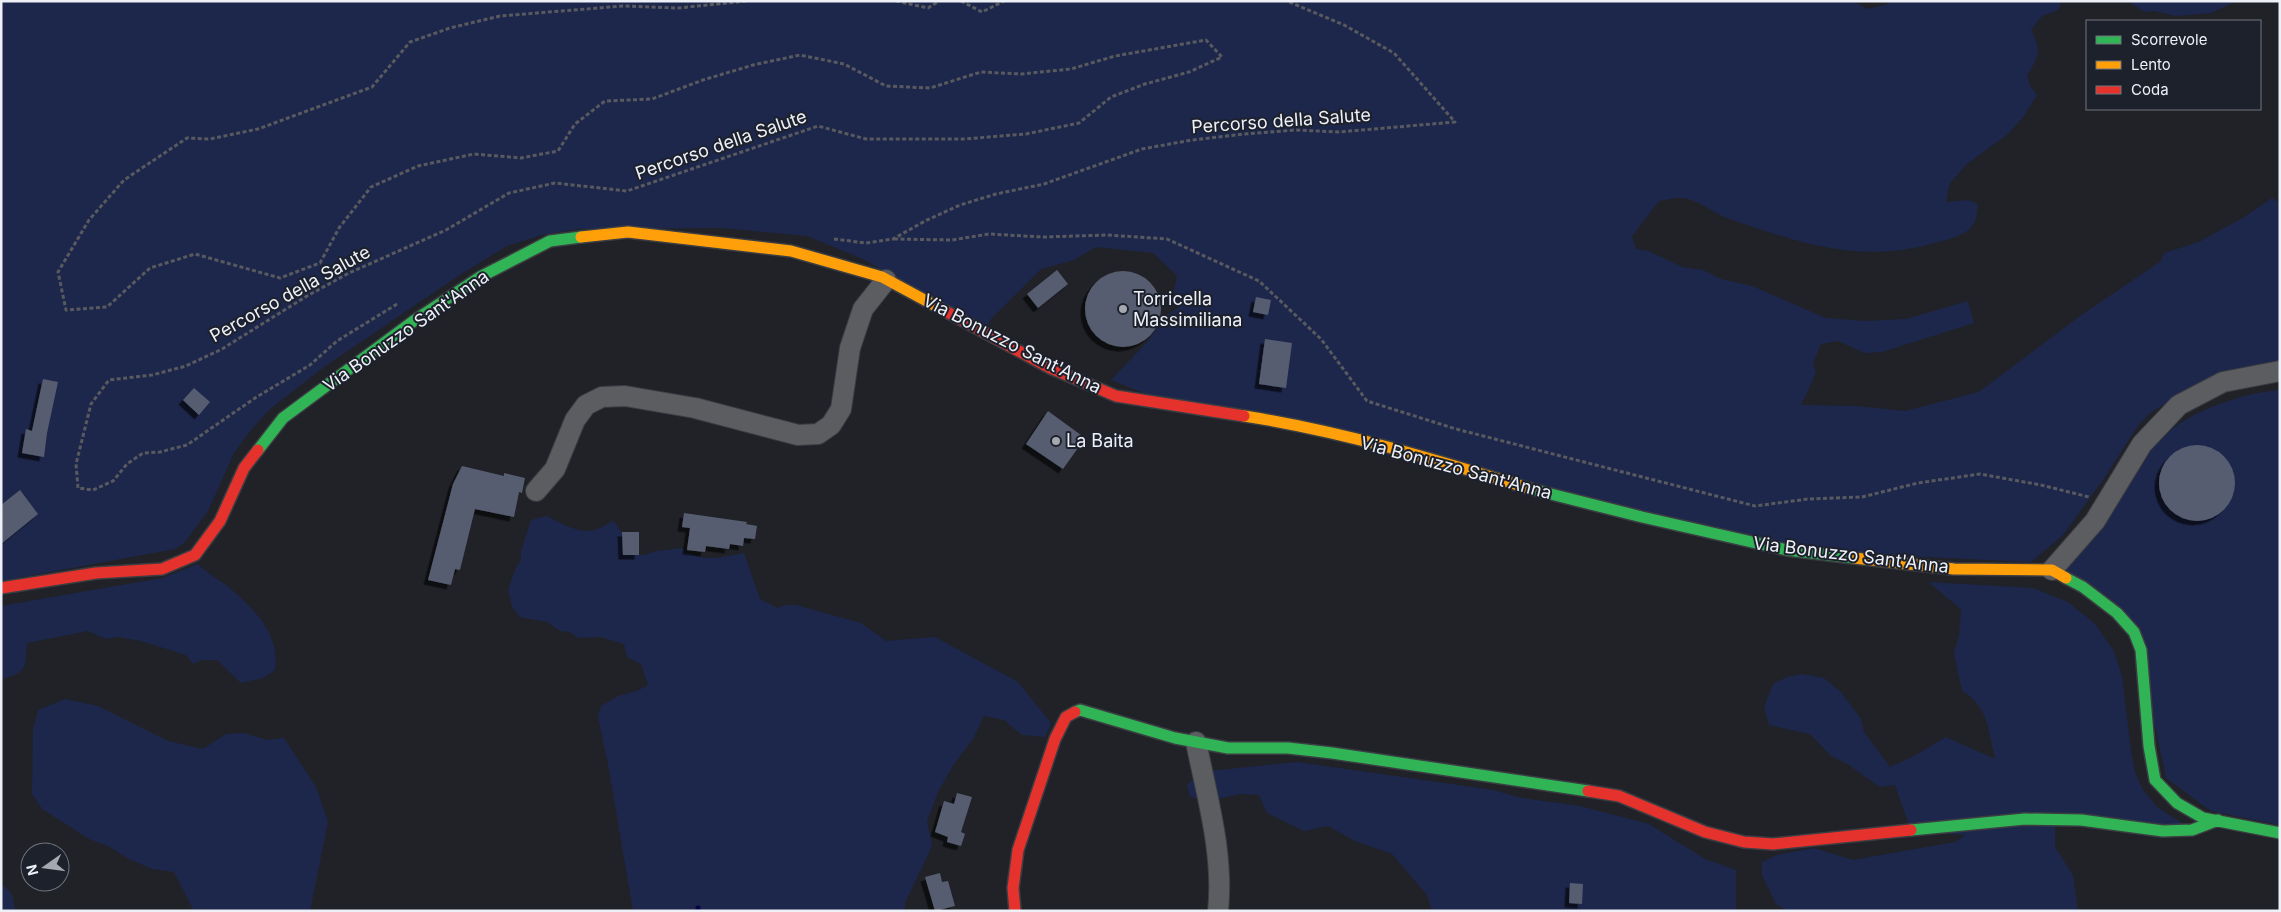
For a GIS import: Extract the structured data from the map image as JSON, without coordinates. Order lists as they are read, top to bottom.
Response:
{
  "streets": {
    "street": ["Via Bonuzzo Sant'Anna"],
    "path": ["Percorso della Salute"]
  },
  "places": ["Torricella Massimiliana", "La Baita"],
  "legend": ["Scorrevole", "Lento", "Coda"],
  "north": "left"
}
